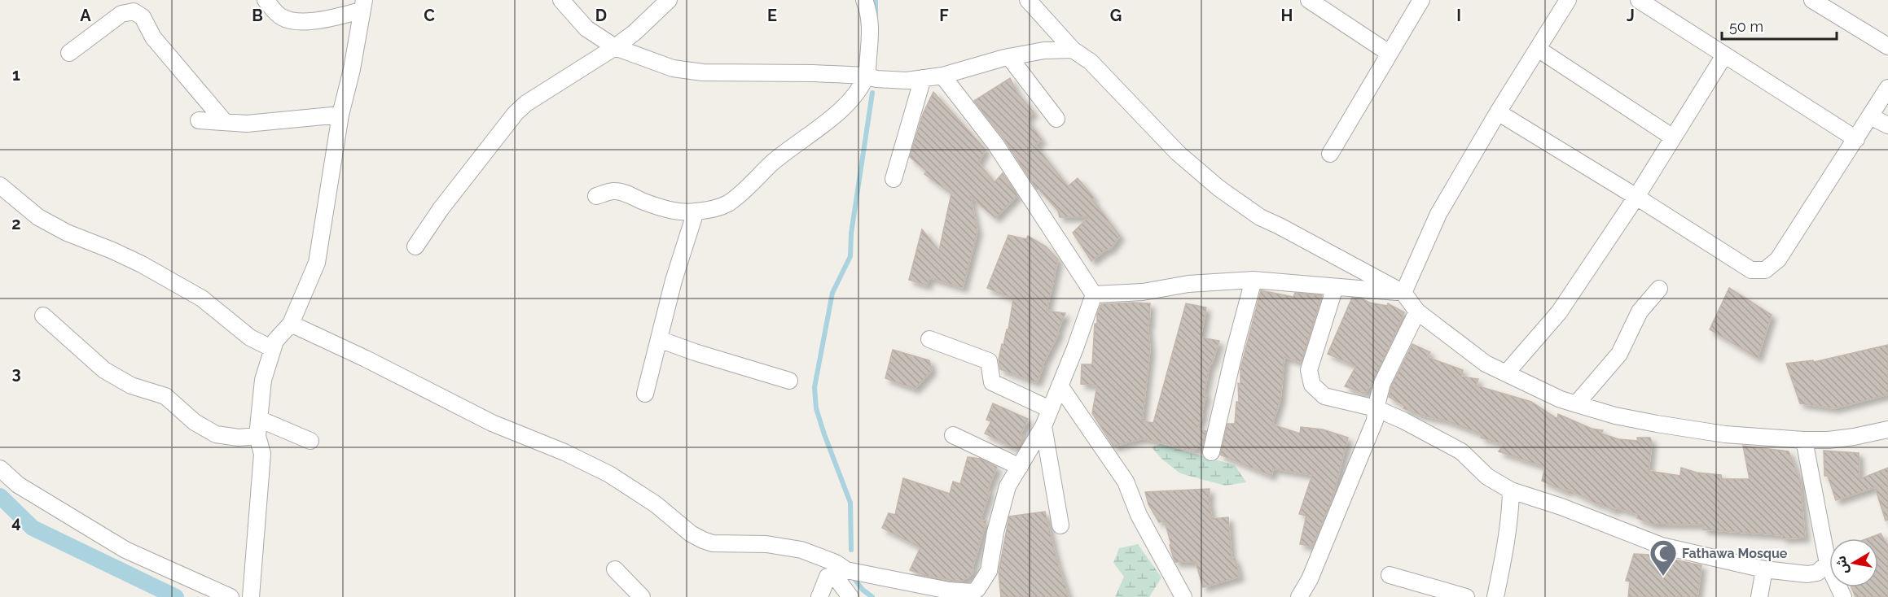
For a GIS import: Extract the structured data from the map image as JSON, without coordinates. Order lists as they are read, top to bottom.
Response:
{
  "places": {
    "mosque": ["Fathawa Mosque"]
  },
  "scale_bar": "50 m",
  "north": "left",
  "grid": {
    "columns": [
      "A",
      "B",
      "C",
      "D",
      "E",
      "F",
      "G",
      "H",
      "I",
      "J"
    ],
    "rows": [
      "1",
      "2",
      "3",
      "4"
    ]
  }
}
